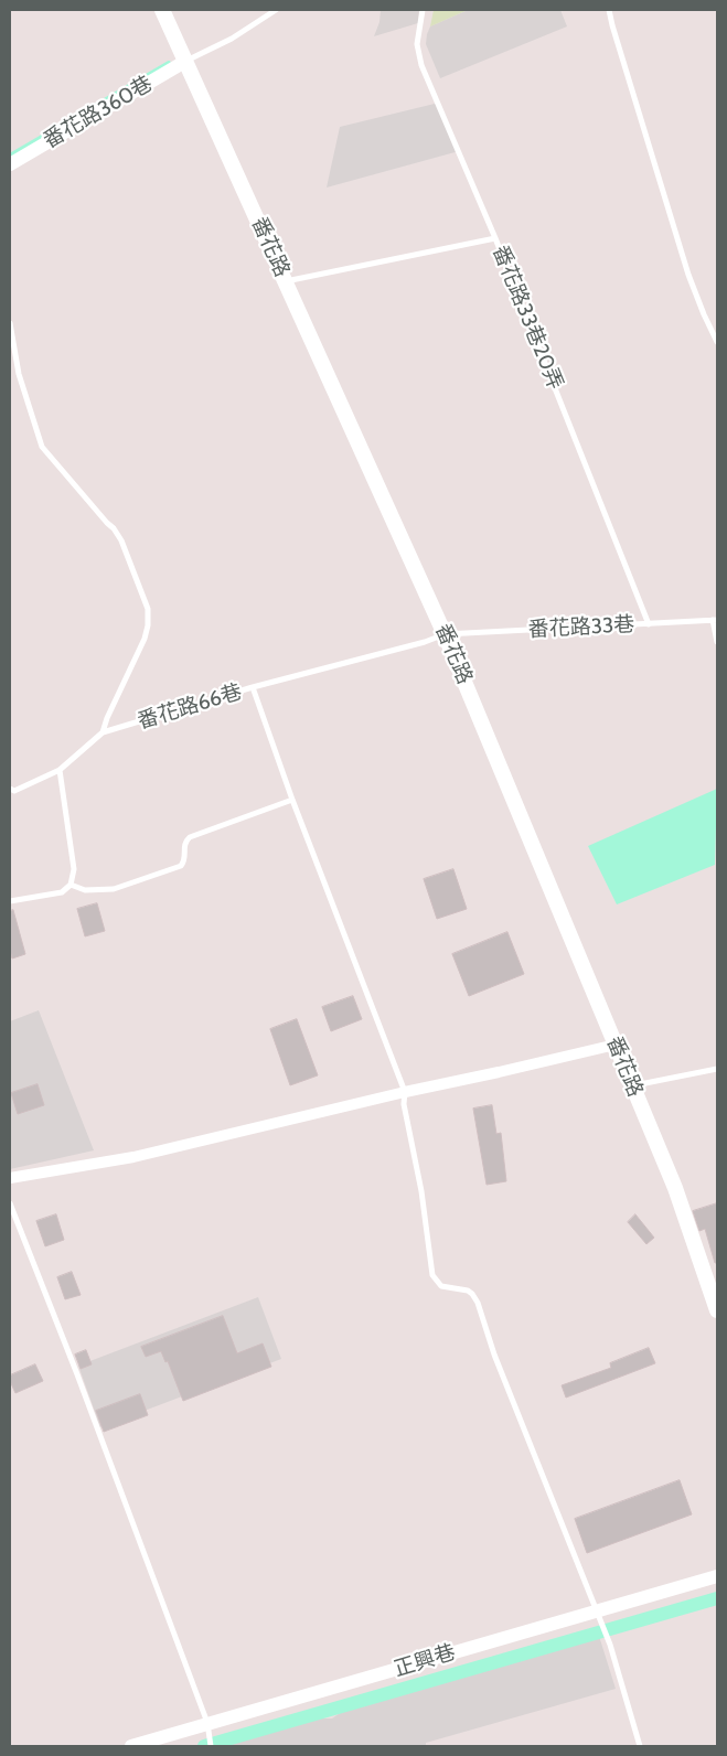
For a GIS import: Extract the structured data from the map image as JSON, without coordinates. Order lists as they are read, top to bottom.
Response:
{
  "streets": {
    "main road": ["番花路"],
    "street": ["番花路360巷", "正興巷"],
    "lane": ["番花路33巷20弄", "番花路33巷", "番花路66巷"]
  },
  "crossings": [
    ["番花路360巷", "番花路"],
    ["番花路", "番花路33巷"],
    ["番花路", "番花路66巷"],
    ["番花路33巷20弄", "番花路33巷"],
    ["番花路33巷", "番花路66巷"]
  ]
}
